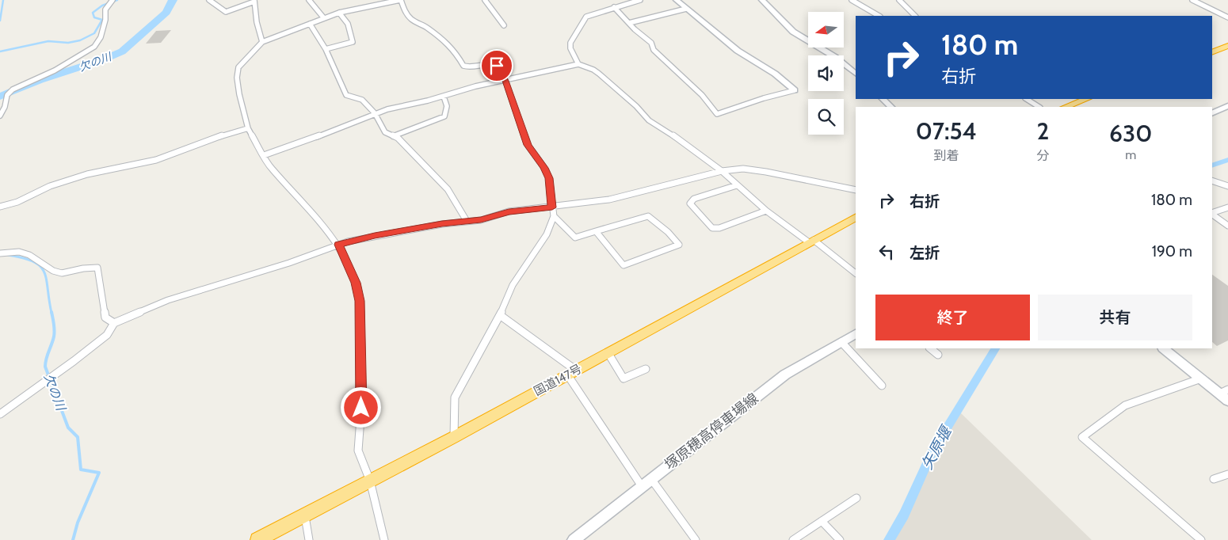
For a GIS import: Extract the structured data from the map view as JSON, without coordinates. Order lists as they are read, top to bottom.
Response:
{
  "streets": {
    "highway": ["国道147号"],
    "street": ["塚原穂高停車場線"]
  },
  "water": ["欠の川", "矢原堰"],
  "north": "left",
  "page": {
    "turn": ["180 m", "右折"],
    "eta": [
      "07:54",
      "到着",
      "2",
      "分",
      "630",
      "m"
    ],
    "list": [
      {
        "name": "右折",
        "value": "180 m"
      },
      {
        "name": "左折",
        "value": "190 m"
      }
    ],
    "buttons": ["終了", "共有"]
  }
}
